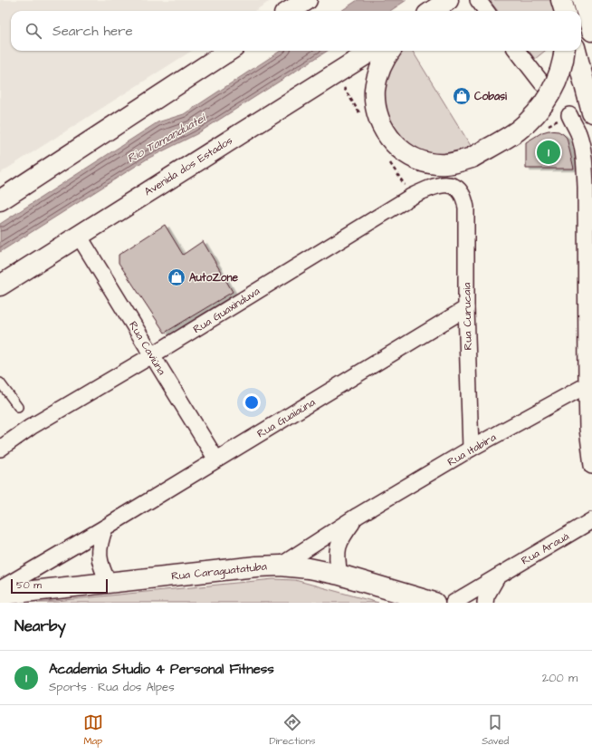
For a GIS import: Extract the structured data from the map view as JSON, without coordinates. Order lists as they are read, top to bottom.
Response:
{
  "streets": {
    "main road": ["Avenida dos Estados", "Rua Caraguatatuba"],
    "street": [
      "Rua Guaxinduva",
      "Rua Curucaia",
      "Rua Caviúna",
      "Rua Guaiaúna",
      "Rua Itabira",
      "Rua Arauá"
    ]
  },
  "crossings": [
    ["Avenida dos Estados", "Rua Caviúna"],
    ["Rua Guaxinduva", "Rua Curucaia"],
    ["Rua Guaxinduva", "Rua Caviúna"],
    ["Rua Curucaia", "Rua Guaiaúna"],
    ["Rua Curucaia", "Rua Itabira"],
    ["Rua Caviúna", "Rua Guaiaúna"],
    ["Rua Itabira", "Rua Caraguatatuba"]
  ],
  "water": ["Rio Tamanduateí"],
  "places": {
    "shop": ["Cobasi", "AutoZone"]
  },
  "scale_bar": "50 m",
  "page": {
    "search": "Search here",
    "pins": "1",
    "scale": "50 m",
    "heading": "Nearby",
    "list": [
      {
        "mark": "1",
        "name": "Academia Studio 4 Personal Fitness",
        "note": "Sports · Rua dos Alpes",
        "value": "200 m"
      }
    ],
    "nav": ["Map", "Directions", "Saved"]
  }
}
